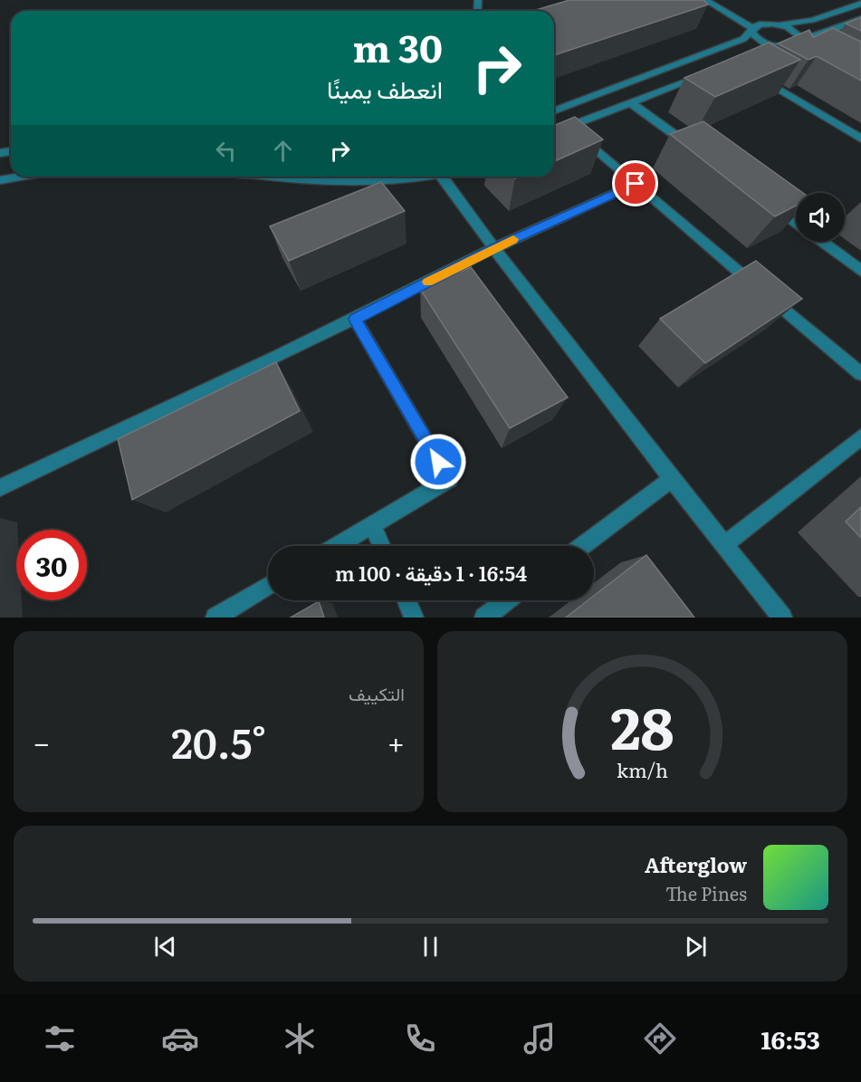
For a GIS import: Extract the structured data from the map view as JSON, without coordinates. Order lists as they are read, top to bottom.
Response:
{
  "page": {
    "turn": ["30 m", "انعطف يمينًا"],
    "limit": "30",
    "trip": "16:54 · 1 دقيقة · 100 m",
    "tile": "التكييف",
    "heat": ["−", "20.5°", "+"],
    "song": ["Afterglow", "The Pines"],
    "tabs": "16:53",
    "gauge": ["28", "km/h"]
  }
}
